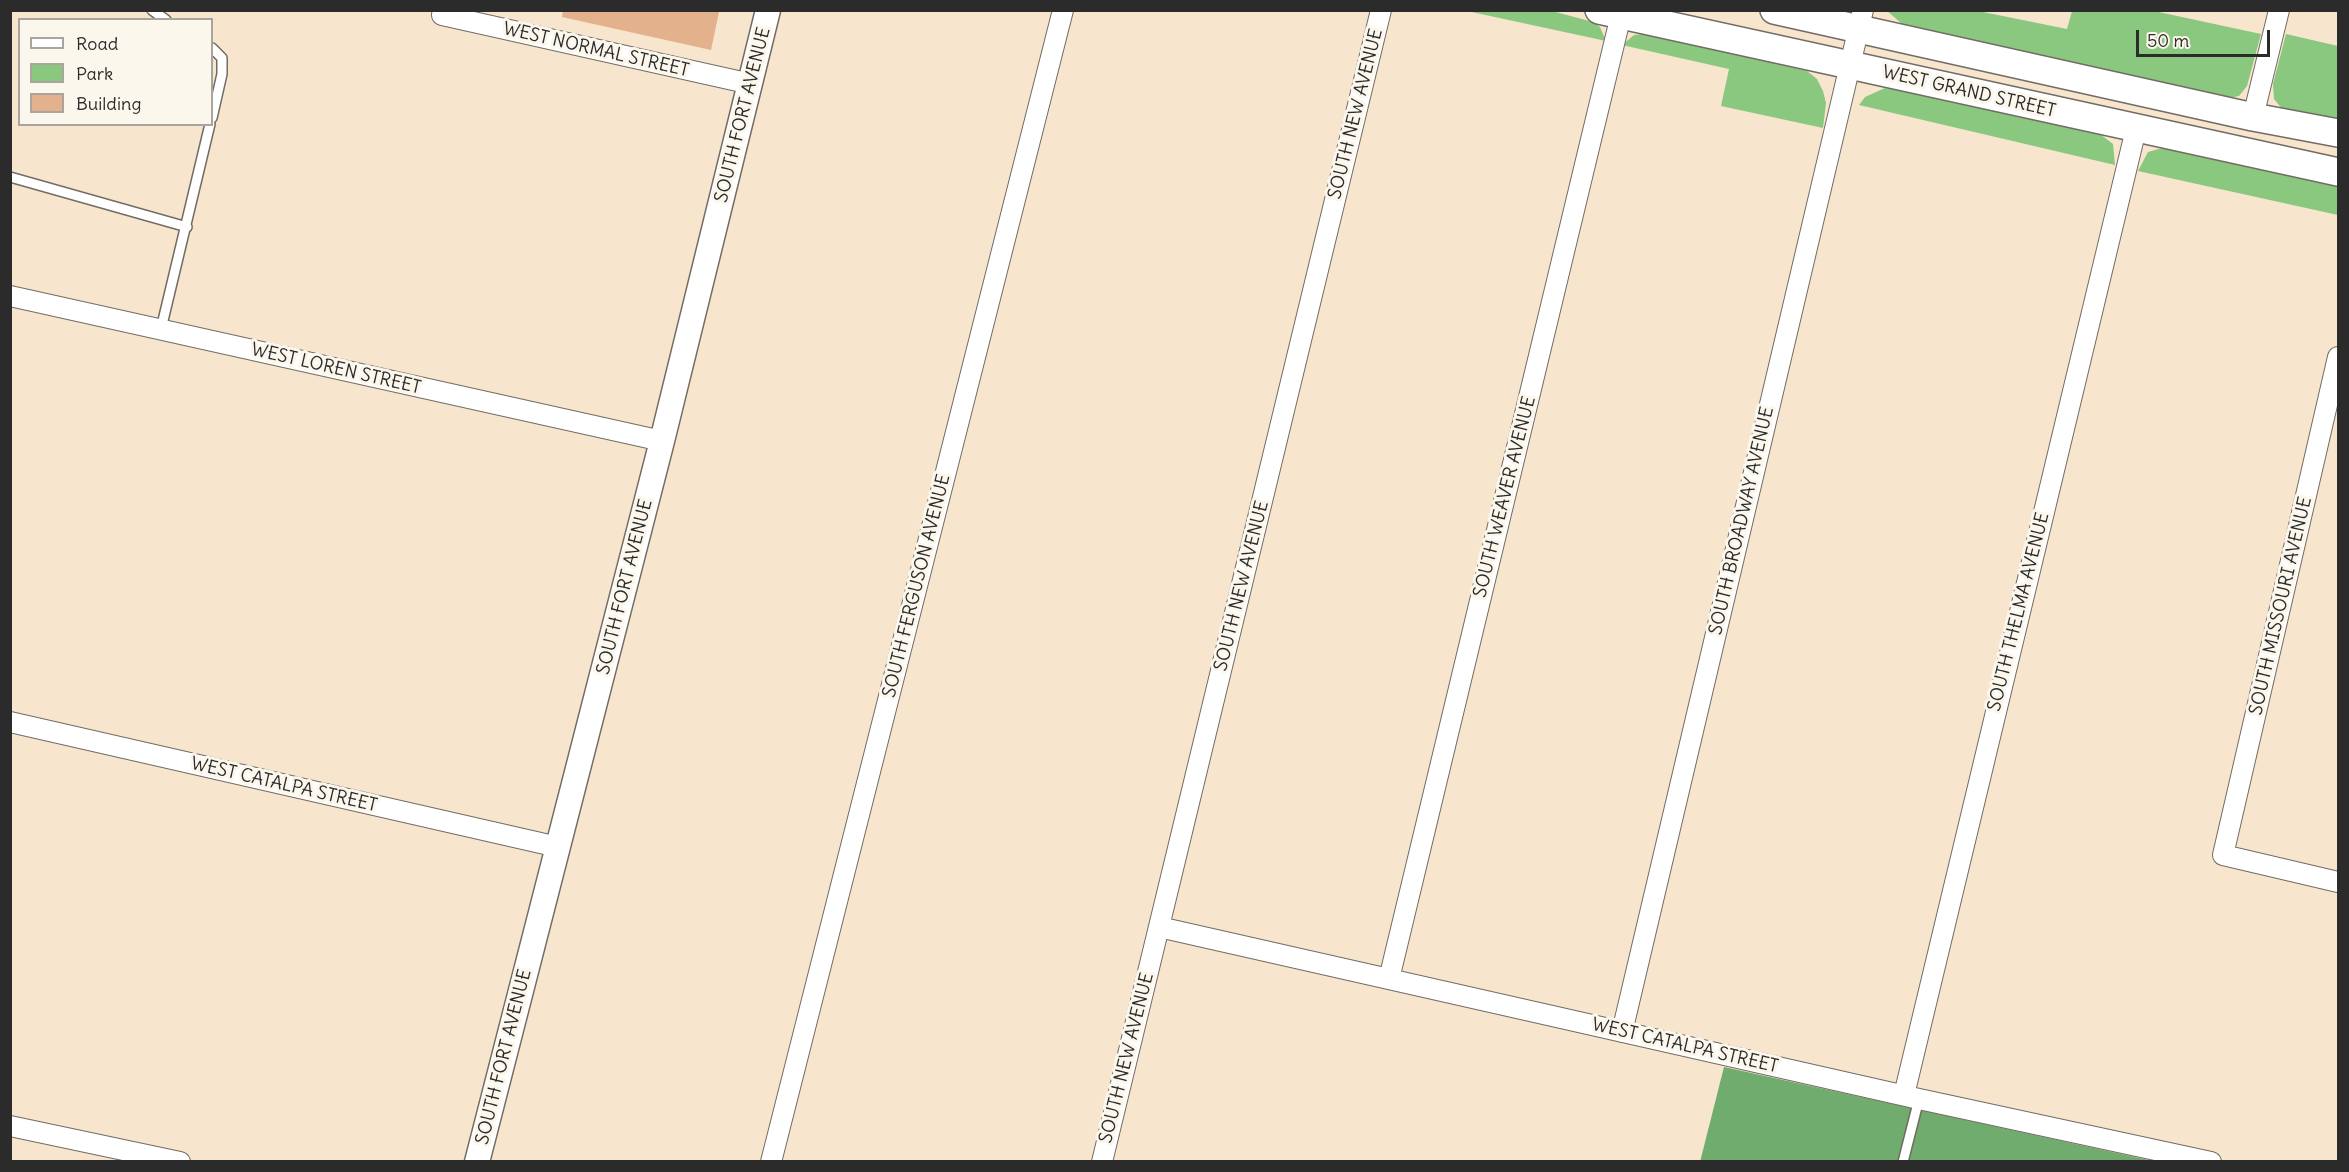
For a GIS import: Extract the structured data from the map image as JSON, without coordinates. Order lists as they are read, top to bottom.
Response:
{
  "streets": {
    "main road": ["WEST GRAND STREET"],
    "street": [
      "WEST NORMAL STREET",
      "SOUTH NEW AVENUE",
      "SOUTH FORT AVENUE",
      "WEST LOREN STREET",
      "SOUTH WEAVER AVENUE",
      "SOUTH BROADWAY AVENUE",
      "SOUTH FERGUSON AVENUE",
      "SOUTH MISSOURI AVENUE",
      "SOUTH THELMA AVENUE",
      "WEST CATALPA STREET"
    ]
  },
  "crossings": [
    ["WEST NORMAL STREET", "SOUTH FORT AVENUE"],
    ["WEST GRAND STREET", "SOUTH WEAVER AVENUE"],
    ["WEST GRAND STREET", "SOUTH BROADWAY AVENUE"],
    ["WEST GRAND STREET", "SOUTH THELMA AVENUE"],
    ["SOUTH NEW AVENUE", "WEST CATALPA STREET"],
    ["SOUTH FORT AVENUE", "WEST LOREN STREET"],
    ["SOUTH FORT AVENUE", "WEST CATALPA STREET"],
    ["SOUTH WEAVER AVENUE", "WEST CATALPA STREET"],
    ["SOUTH BROADWAY AVENUE", "WEST CATALPA STREET"],
    ["SOUTH THELMA AVENUE", "WEST CATALPA STREET"]
  ],
  "legend": ["Road", "Park", "Building"],
  "scale_bar": "50 m"
}
